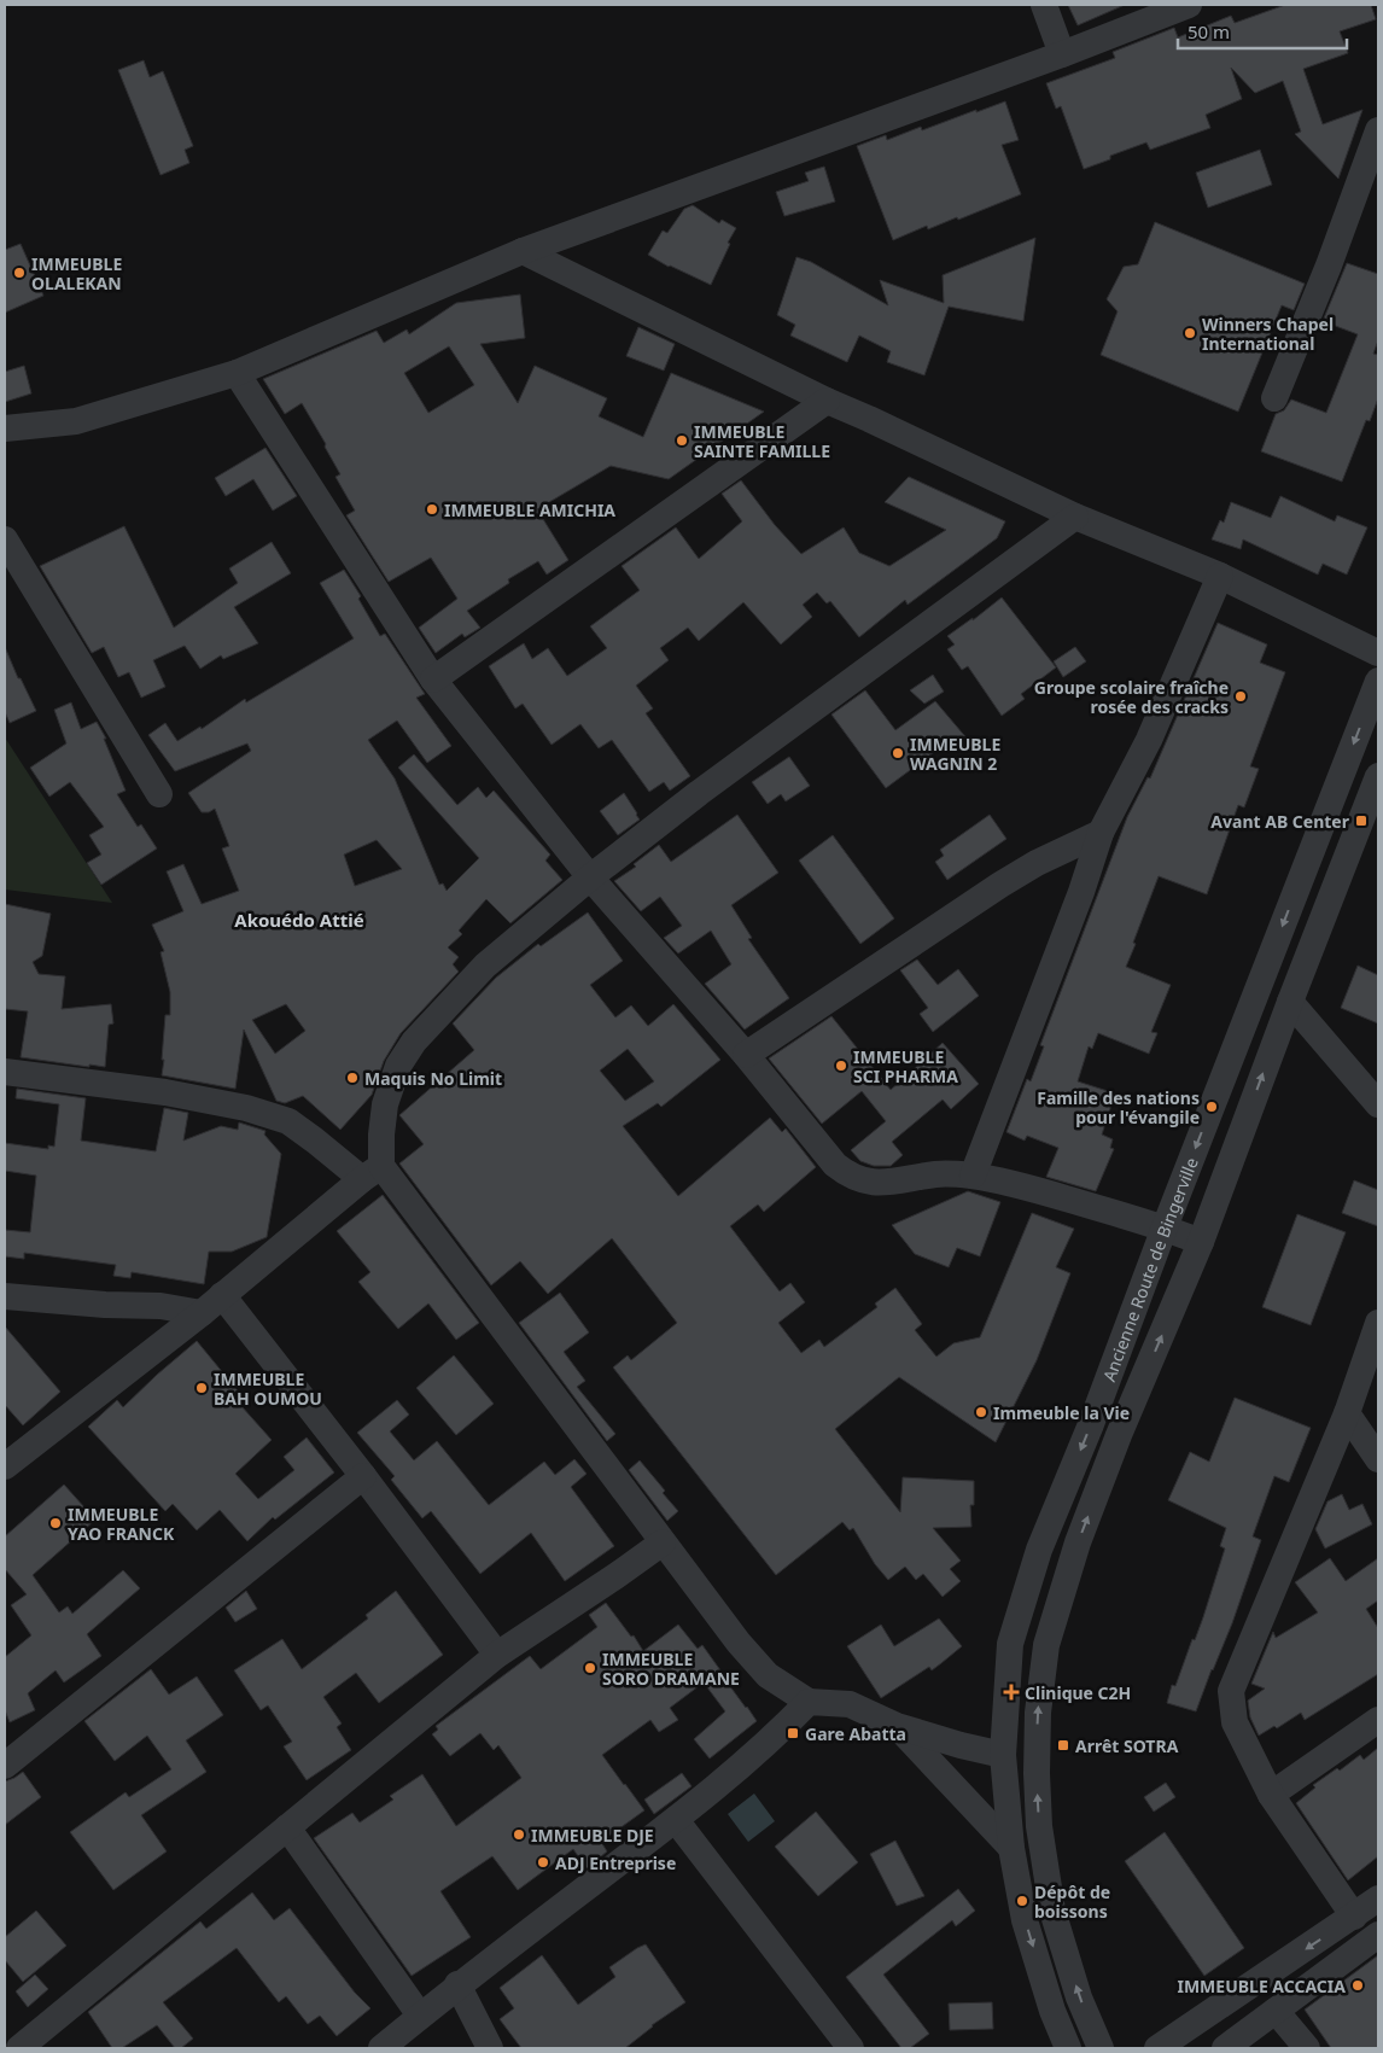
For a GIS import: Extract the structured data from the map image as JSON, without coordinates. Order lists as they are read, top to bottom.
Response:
{
  "streets": {
    "street": ["Ancienne Route de Bingerville"]
  },
  "districts": ["Akouédo Attié"],
  "places": {
    "other": [
      "IMMEUBLE OLALEKAN",
      "Winners Chapel International",
      "IMMEUBLE SAINTE FAMILLE",
      "IMMEUBLE AMICHIA",
      "Groupe scolaire fraîche rosée des cracks",
      "IMMEUBLE WAGNIN 2",
      "IMMEUBLE SCI PHARMA",
      "Maquis No Limit",
      "Famille des nations pour l'évangile",
      "IMMEUBLE BAH OUMOU",
      "Immeuble la Vie",
      "IMMEUBLE YAO FRANCK",
      "IMMEUBLE SORO DRAMANE",
      "IMMEUBLE DJE",
      "ADJ Entreprise",
      "Dépôt de boissons",
      "IMMEUBLE ACCACIA"
    ],
    "transit": ["Avant AB Center", "Gare Abatta", "Arrêt SOTRA"],
    "health": ["Clinique C2H"]
  },
  "scale_bar": "50 m"
}
